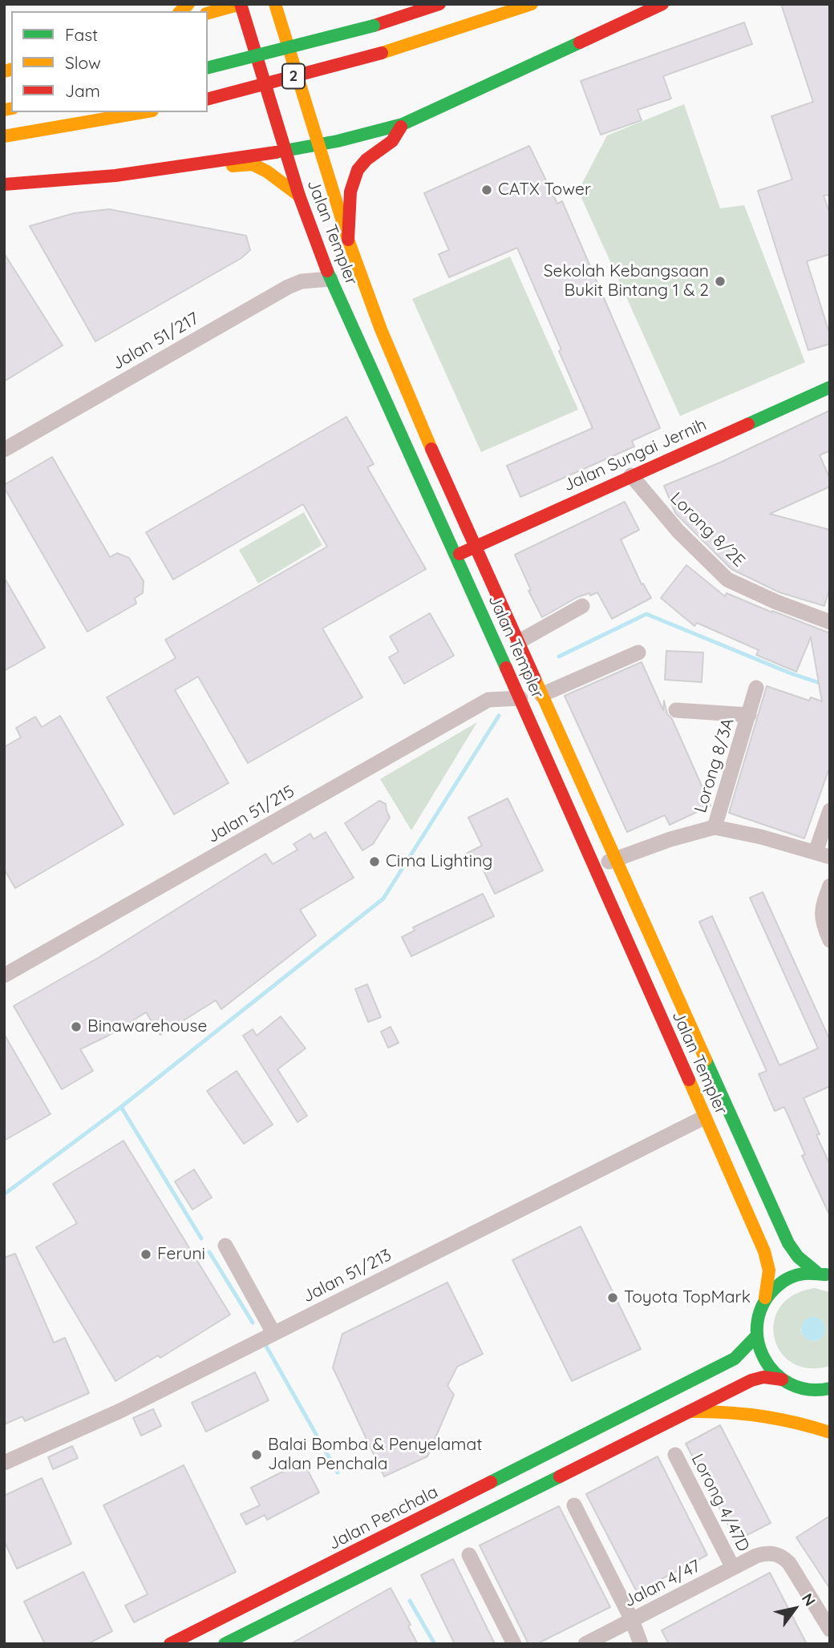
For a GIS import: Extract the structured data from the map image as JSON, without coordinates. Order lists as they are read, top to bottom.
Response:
{
  "streets": {
    "main road": [
      "2",
      "Jalan Templer",
      "Jalan Sungai Jernih",
      "Jalan Penchala"
    ],
    "street": [
      "Jalan 51/217",
      "Lorong 8/2E",
      "Lorong 8/3A",
      "Jalan 51/215",
      "Jalan 51/213",
      "Lorong 4/47D",
      "Jalan 4/47"
    ]
  },
  "crossings": [
    ["Jalan Templer", "Jalan 51/217"],
    ["Jalan Templer", "Jalan Sungai Jernih"],
    ["Jalan Templer", "Jalan 51/215"],
    ["Jalan Templer", "Jalan 51/213"],
    ["Jalan Templer", "Jalan Penchala"],
    ["Jalan Sungai Jernih", "Lorong 8/2E"],
    ["Lorong 4/47D", "Jalan 4/47"]
  ],
  "places": [
    "CATX Tower",
    "Sekolah Kebangsaan Bukit Bintang 1 & 2",
    "Cima Lighting",
    "Binawarehouse",
    "Feruni",
    "Toyota TopMark",
    "Balai Bomba & Penyelamat Jalan Penchala"
  ],
  "legend": ["Fast", "Slow", "Jam"],
  "north": "top right"
}
